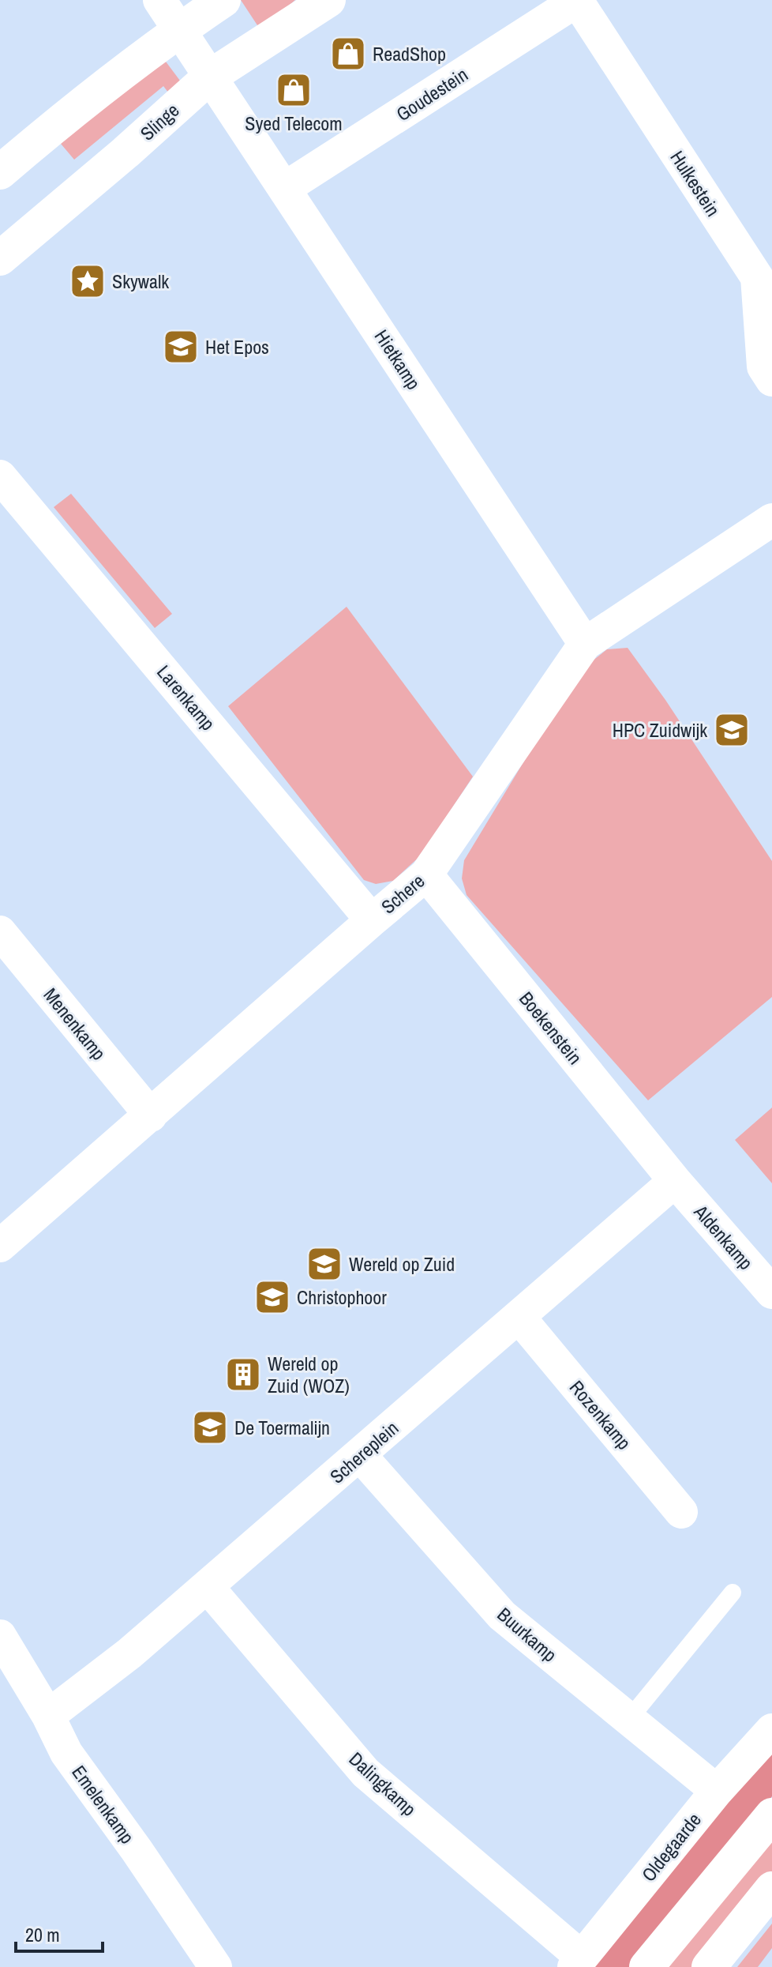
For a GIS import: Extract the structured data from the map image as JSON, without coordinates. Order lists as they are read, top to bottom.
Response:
{
  "streets": {
    "main road": ["Slinge"],
    "street": [
      "Goudestein",
      "Hulkestein",
      "Hietkamp",
      "Larenkamp",
      "Schere",
      "Menenkamp",
      "Boekenstein",
      "Aldenkamp",
      "Rozenkamp",
      "Schereplein",
      "Buurkamp",
      "Dalingkamp",
      "Emelenkamp",
      "Oldegaarde"
    ]
  },
  "crossings": [
    ["Goudestein", "Hulkestein"],
    ["Goudestein", "Hietkamp"],
    ["Slinge", "Hietkamp"],
    ["Hietkamp", "Schere"],
    ["Larenkamp", "Schere"],
    ["Schere", "Menenkamp"],
    ["Schere", "Boekenstein"],
    ["Boekenstein", "Aldenkamp"],
    ["Boekenstein", "Schereplein"],
    ["Aldenkamp", "Schereplein"],
    ["Rozenkamp", "Schereplein"],
    ["Schereplein", "Buurkamp"],
    ["Schereplein", "Dalingkamp"],
    ["Schereplein", "Emelenkamp"],
    ["Buurkamp", "Oldegaarde"],
    ["Dalingkamp", "Oldegaarde"]
  ],
  "places": {
    "shop": ["ReadShop", "Syed Telecom"],
    "place": ["Skywalk"],
    "school or university": [
      "Het Epos",
      "HPC Zuidwijk",
      "Wereld op Zuid",
      "Christophoor",
      "De Toermalijn"
    ],
    "building": ["Wereld op Zuid (WOZ)"]
  },
  "scale_bar": "20 m"
}
